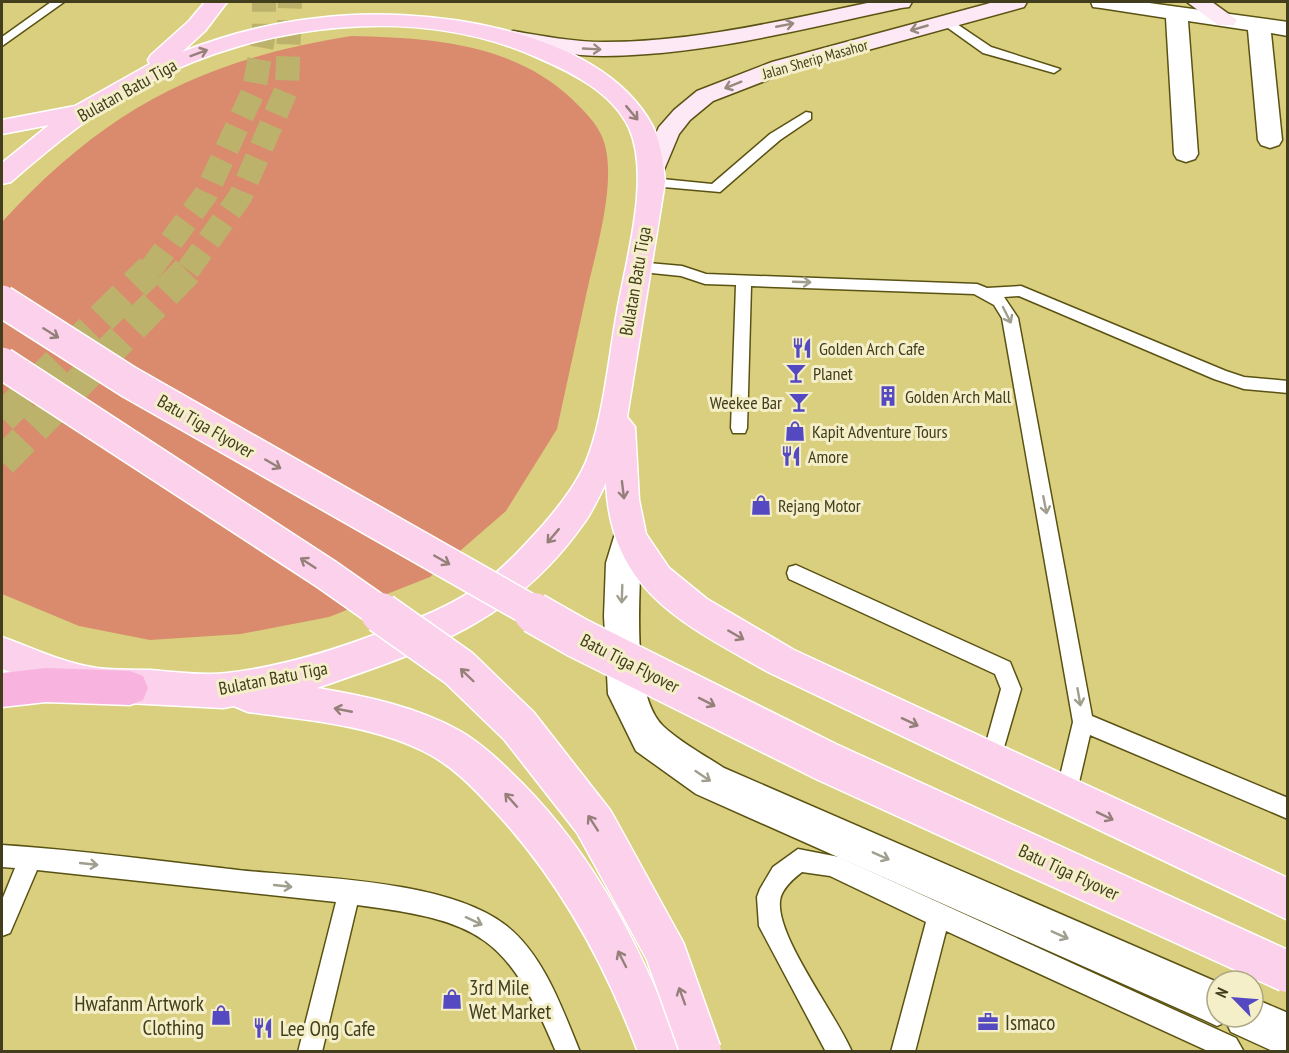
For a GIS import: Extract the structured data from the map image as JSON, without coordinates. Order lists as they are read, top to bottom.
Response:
{
  "streets": {
    "main road": ["Jalan Sherip Masahor", "Bulatan Batu Tiga", "Batu Tiga Flyover"]
  },
  "crossings": [
    ["Jalan Sherip Masahor", "Bulatan Batu Tiga"]
  ],
  "places": {
    "restaurant": ["Golden Arch Cafe", "Amore", "Lee Ong Cafe"],
    "bar": ["Planet", "Weekee Bar"],
    "building": ["Golden Arch Mall"],
    "shop": [
      "Kapit Adventure Tours",
      "Rejang Motor",
      "3rd Mile Wet Market",
      "Hwafanm Artwork Clothing"
    ],
    "office": ["Ismaco"]
  },
  "north": "top left"
}
